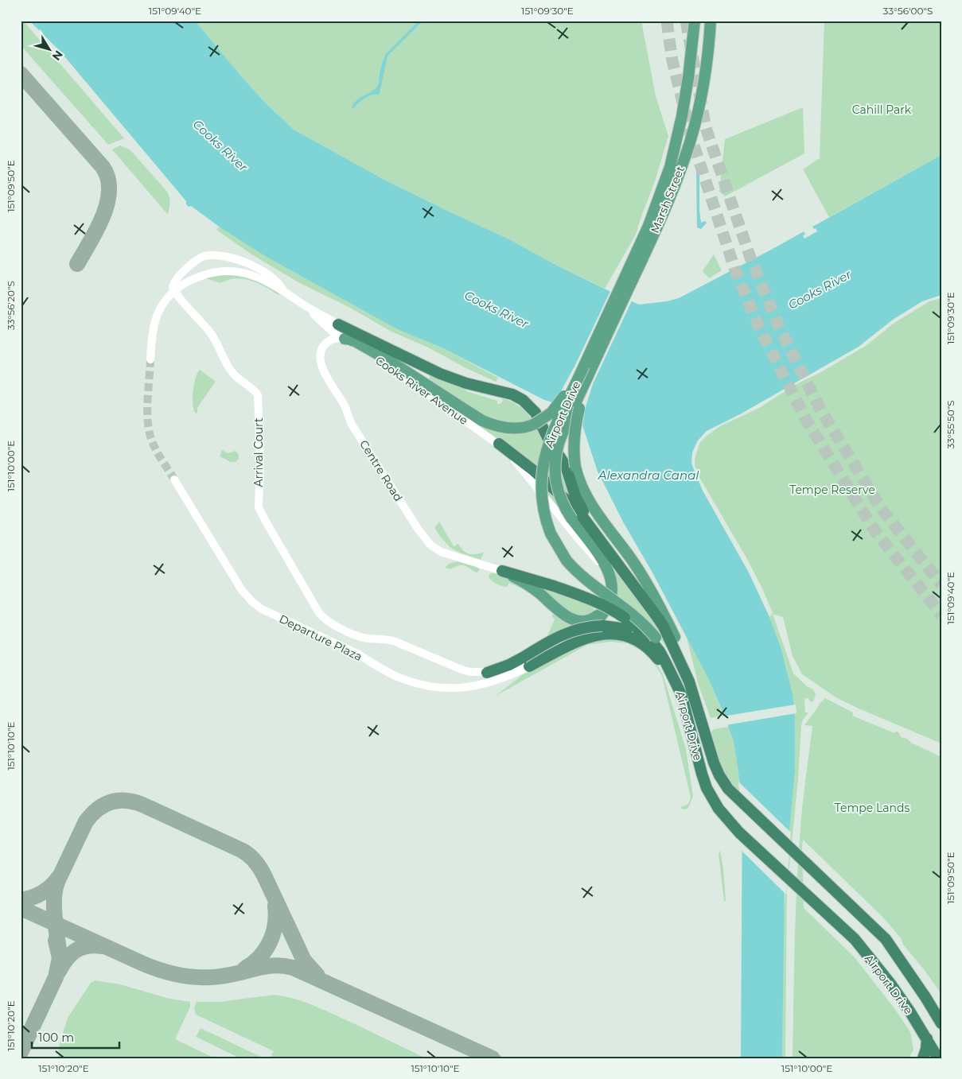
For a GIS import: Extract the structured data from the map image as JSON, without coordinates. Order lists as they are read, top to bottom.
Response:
{
  "streets": {
    "highway": ["Airport Drive"],
    "main road": ["Marsh Street"],
    "street": [
      "Cooks River Avenue",
      "Arrival Court",
      "Centre Road",
      "Departure Plaza"
    ]
  },
  "crossings": [
    ["Marsh Street", "Airport Drive"],
    ["Cooks River Avenue", "Centre Road"]
  ],
  "water": ["Cooks River", "Alexandra Canal"],
  "parks": ["Cahill Park", "Tempe Reserve", "Tempe Lands"],
  "scale_bar": "100 m",
  "north": "bottom right",
  "coordinates": [
    "151°09'40\"E",
    "151°09'30\"E",
    "33°56'00\"S",
    "151°09'50\"E",
    "33°56'20\"S",
    "33°55'50\"S",
    "151°10'00\"E",
    "151°10'10\"E",
    "151°10'20\"E"
  ]
}
